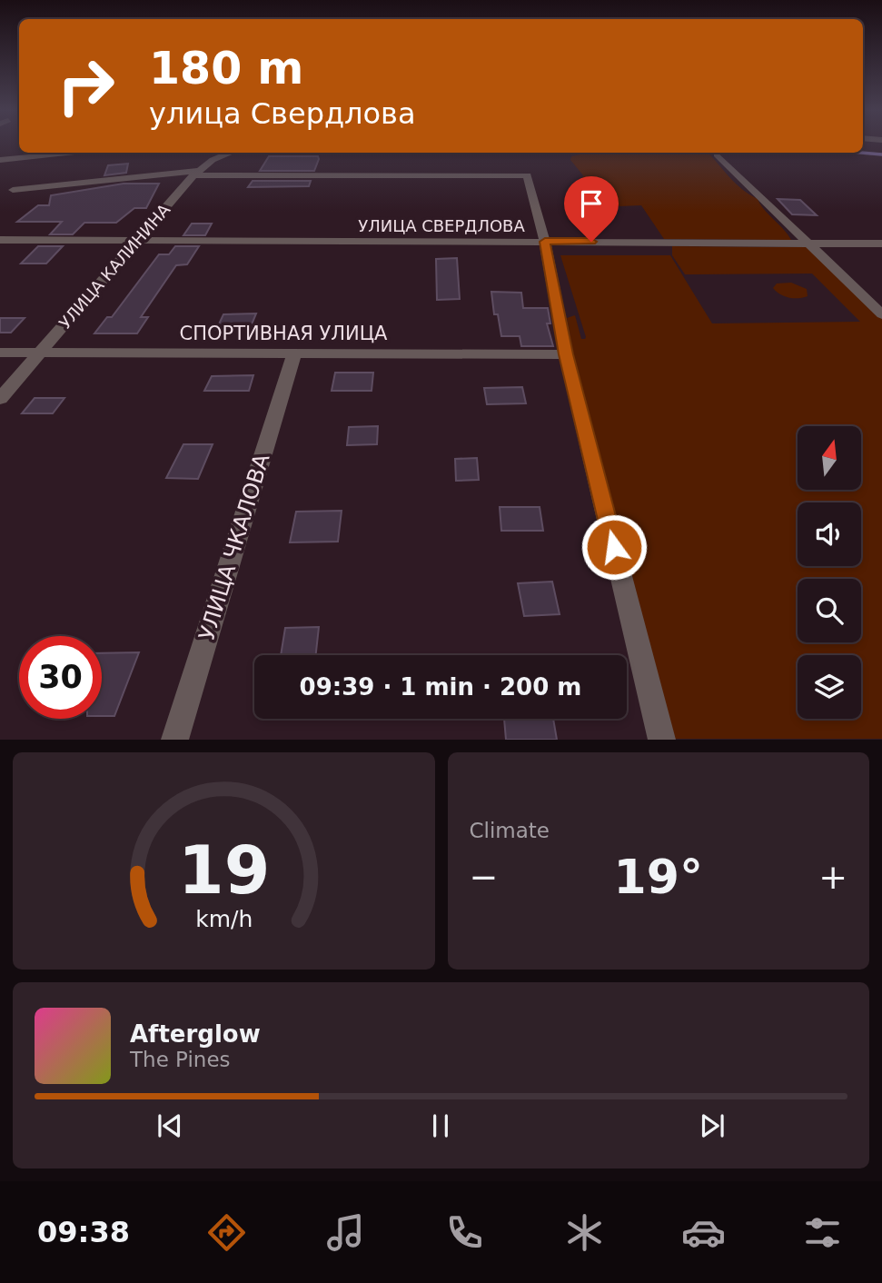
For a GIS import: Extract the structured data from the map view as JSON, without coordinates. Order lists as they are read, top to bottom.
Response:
{
  "streets": {
    "street": [
      "УЛИЦА СВЕРДЛОВА",
      "УЛИЦА КАЛИНИНА",
      "СПОРТИВНАЯ УЛИЦА",
      "УЛИЦА ЧКАЛОВА"
    ]
  },
  "crossings": [
    ["УЛИЦА СВЕРДЛОВА", "УЛИЦА КАЛИНИНА"],
    ["УЛИЦА КАЛИНИНА", "СПОРТИВНАЯ УЛИЦА"],
    ["СПОРТИВНАЯ УЛИЦА", "УЛИЦА ЧКАЛОВА"]
  ],
  "north": "top",
  "page": {
    "turn": ["180 m", "улица Свердлова"],
    "limit": "30",
    "trip": "09:39 · 1 min · 200 m",
    "tile": "Climate",
    "heat": ["−", "19°", "+"],
    "song": ["Afterglow", "The Pines"],
    "tabs": "09:38",
    "gauge": ["19", "km/h"]
  }
}
